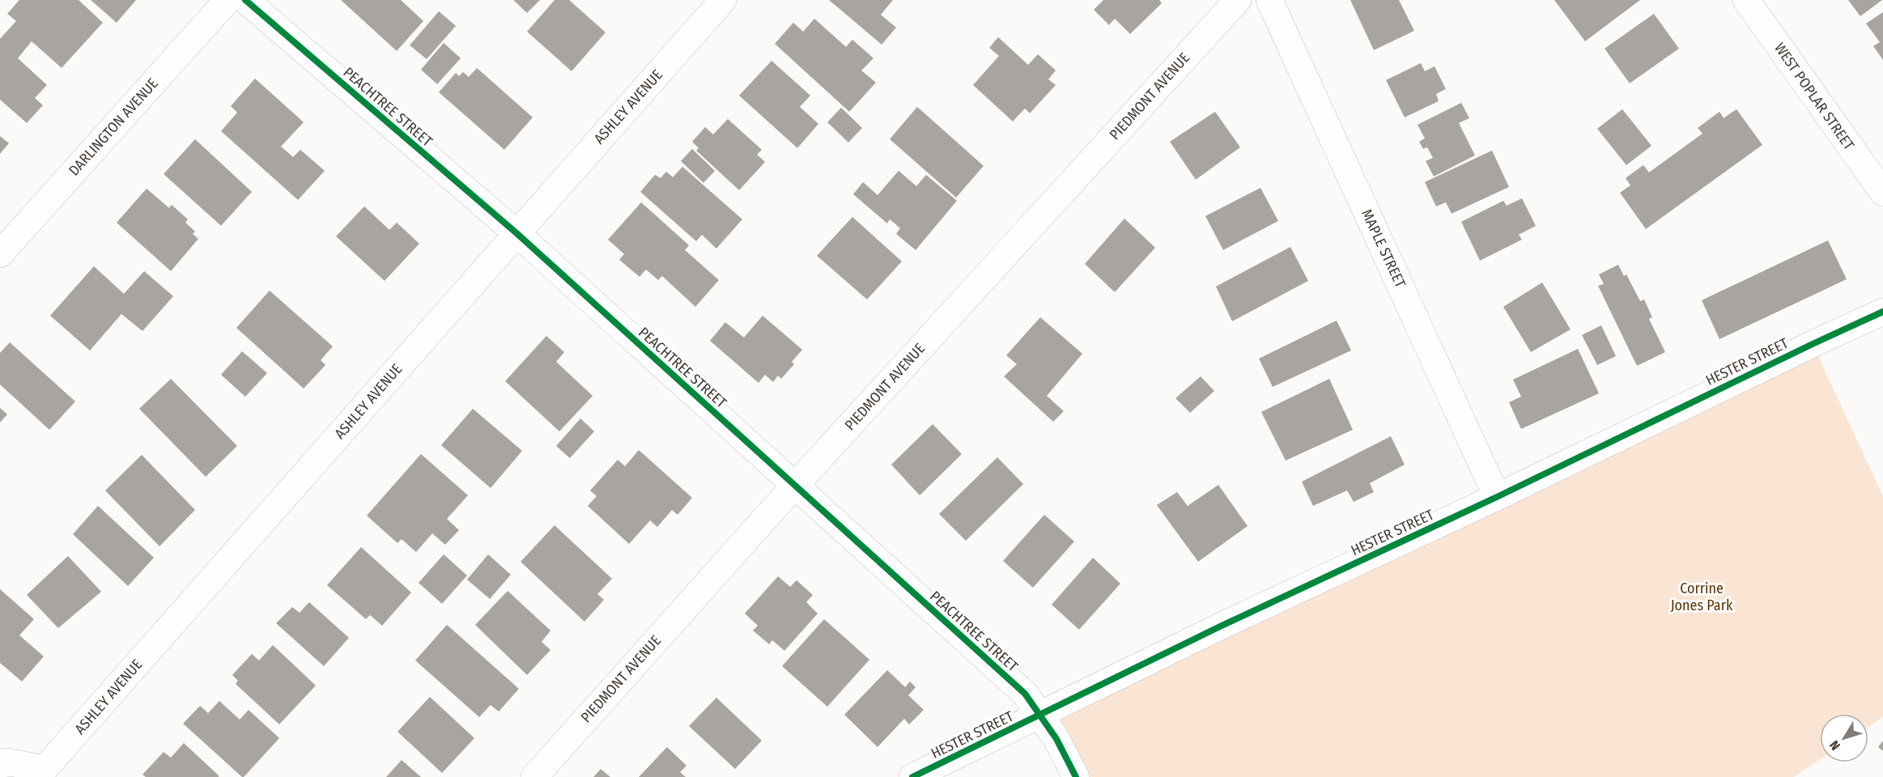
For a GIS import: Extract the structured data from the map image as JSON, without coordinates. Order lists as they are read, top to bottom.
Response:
{
  "streets": {
    "street": [
      "PIEDMONT AVENUE",
      "WEST POPLAR STREET",
      "PEACHTREE STREET",
      "ASHLEY AVENUE",
      "DARLINGTON AVENUE",
      "MAPLE STREET",
      "HESTER STREET"
    ]
  },
  "crossings": [
    ["PIEDMONT AVENUE", "PEACHTREE STREET"],
    ["PEACHTREE STREET", "ASHLEY AVENUE"],
    ["PEACHTREE STREET", "HESTER STREET"],
    ["MAPLE STREET", "HESTER STREET"]
  ],
  "parks": ["Corrine Jones Park"],
  "north": "bottom left"
}
